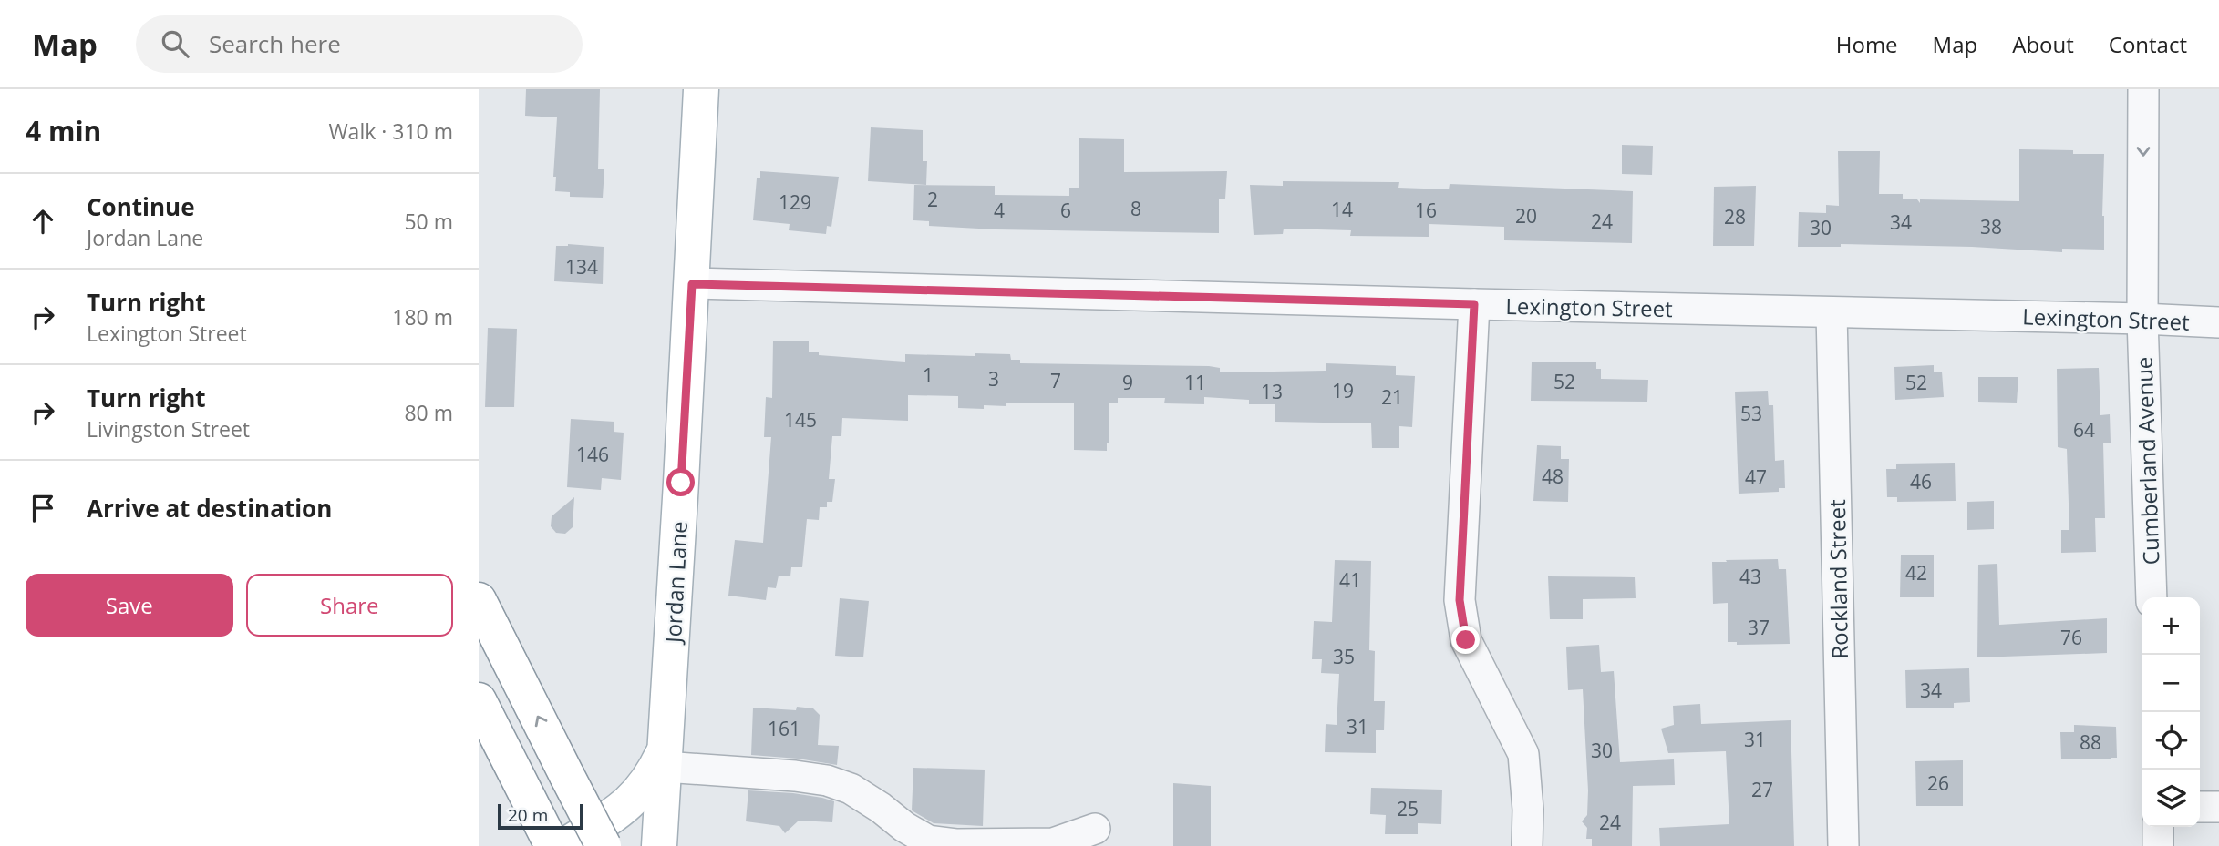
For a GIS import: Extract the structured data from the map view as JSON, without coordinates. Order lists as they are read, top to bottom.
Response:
{
  "streets": {
    "main road": ["Jordan Lane"],
    "street": ["Lexington Street", "Cumberland Avenue", "Rockland Street"]
  },
  "crossings": [
    ["Lexington Street", "Cumberland Avenue"],
    ["Lexington Street", "Rockland Street"],
    ["Lexington Street", "Jordan Lane"]
  ],
  "one_way": ["Cumberland Avenue"],
  "house_numbers": [
    "2",
    "129",
    "8",
    "14",
    "4",
    "6",
    "16",
    "20",
    "28",
    "24",
    "34",
    "38",
    "30",
    "134",
    "1",
    "3",
    "7",
    "52",
    "9",
    "11",
    "52",
    "19",
    "13",
    "21",
    "53",
    "145",
    "64",
    "146",
    "48",
    "47",
    "46",
    "42",
    "43",
    "41",
    "37",
    "76",
    "35",
    "34",
    "31",
    "161",
    "31",
    "88",
    "30",
    "26",
    "27",
    "25",
    "24"
  ],
  "scale_bar": "20 m",
  "page": {
    "header": "Map",
    "search": "Search here",
    "nav": [
      "Home",
      "Map",
      "About",
      "Contact"
    ],
    "heading": ["4 min", "Walk · 310 m"],
    "list": [
      ["Continue", "Jordan Lane", "50 m"],
      ["Turn right", "Lexington Street", "180 m"],
      ["Turn right", "Livingston Street", "80 m"],
      "Arrive at destination"
    ],
    "buttons": ["Save", "Share"],
    "map_buttons": ["+", "−"],
    "scale": "20 m"
  }
}
